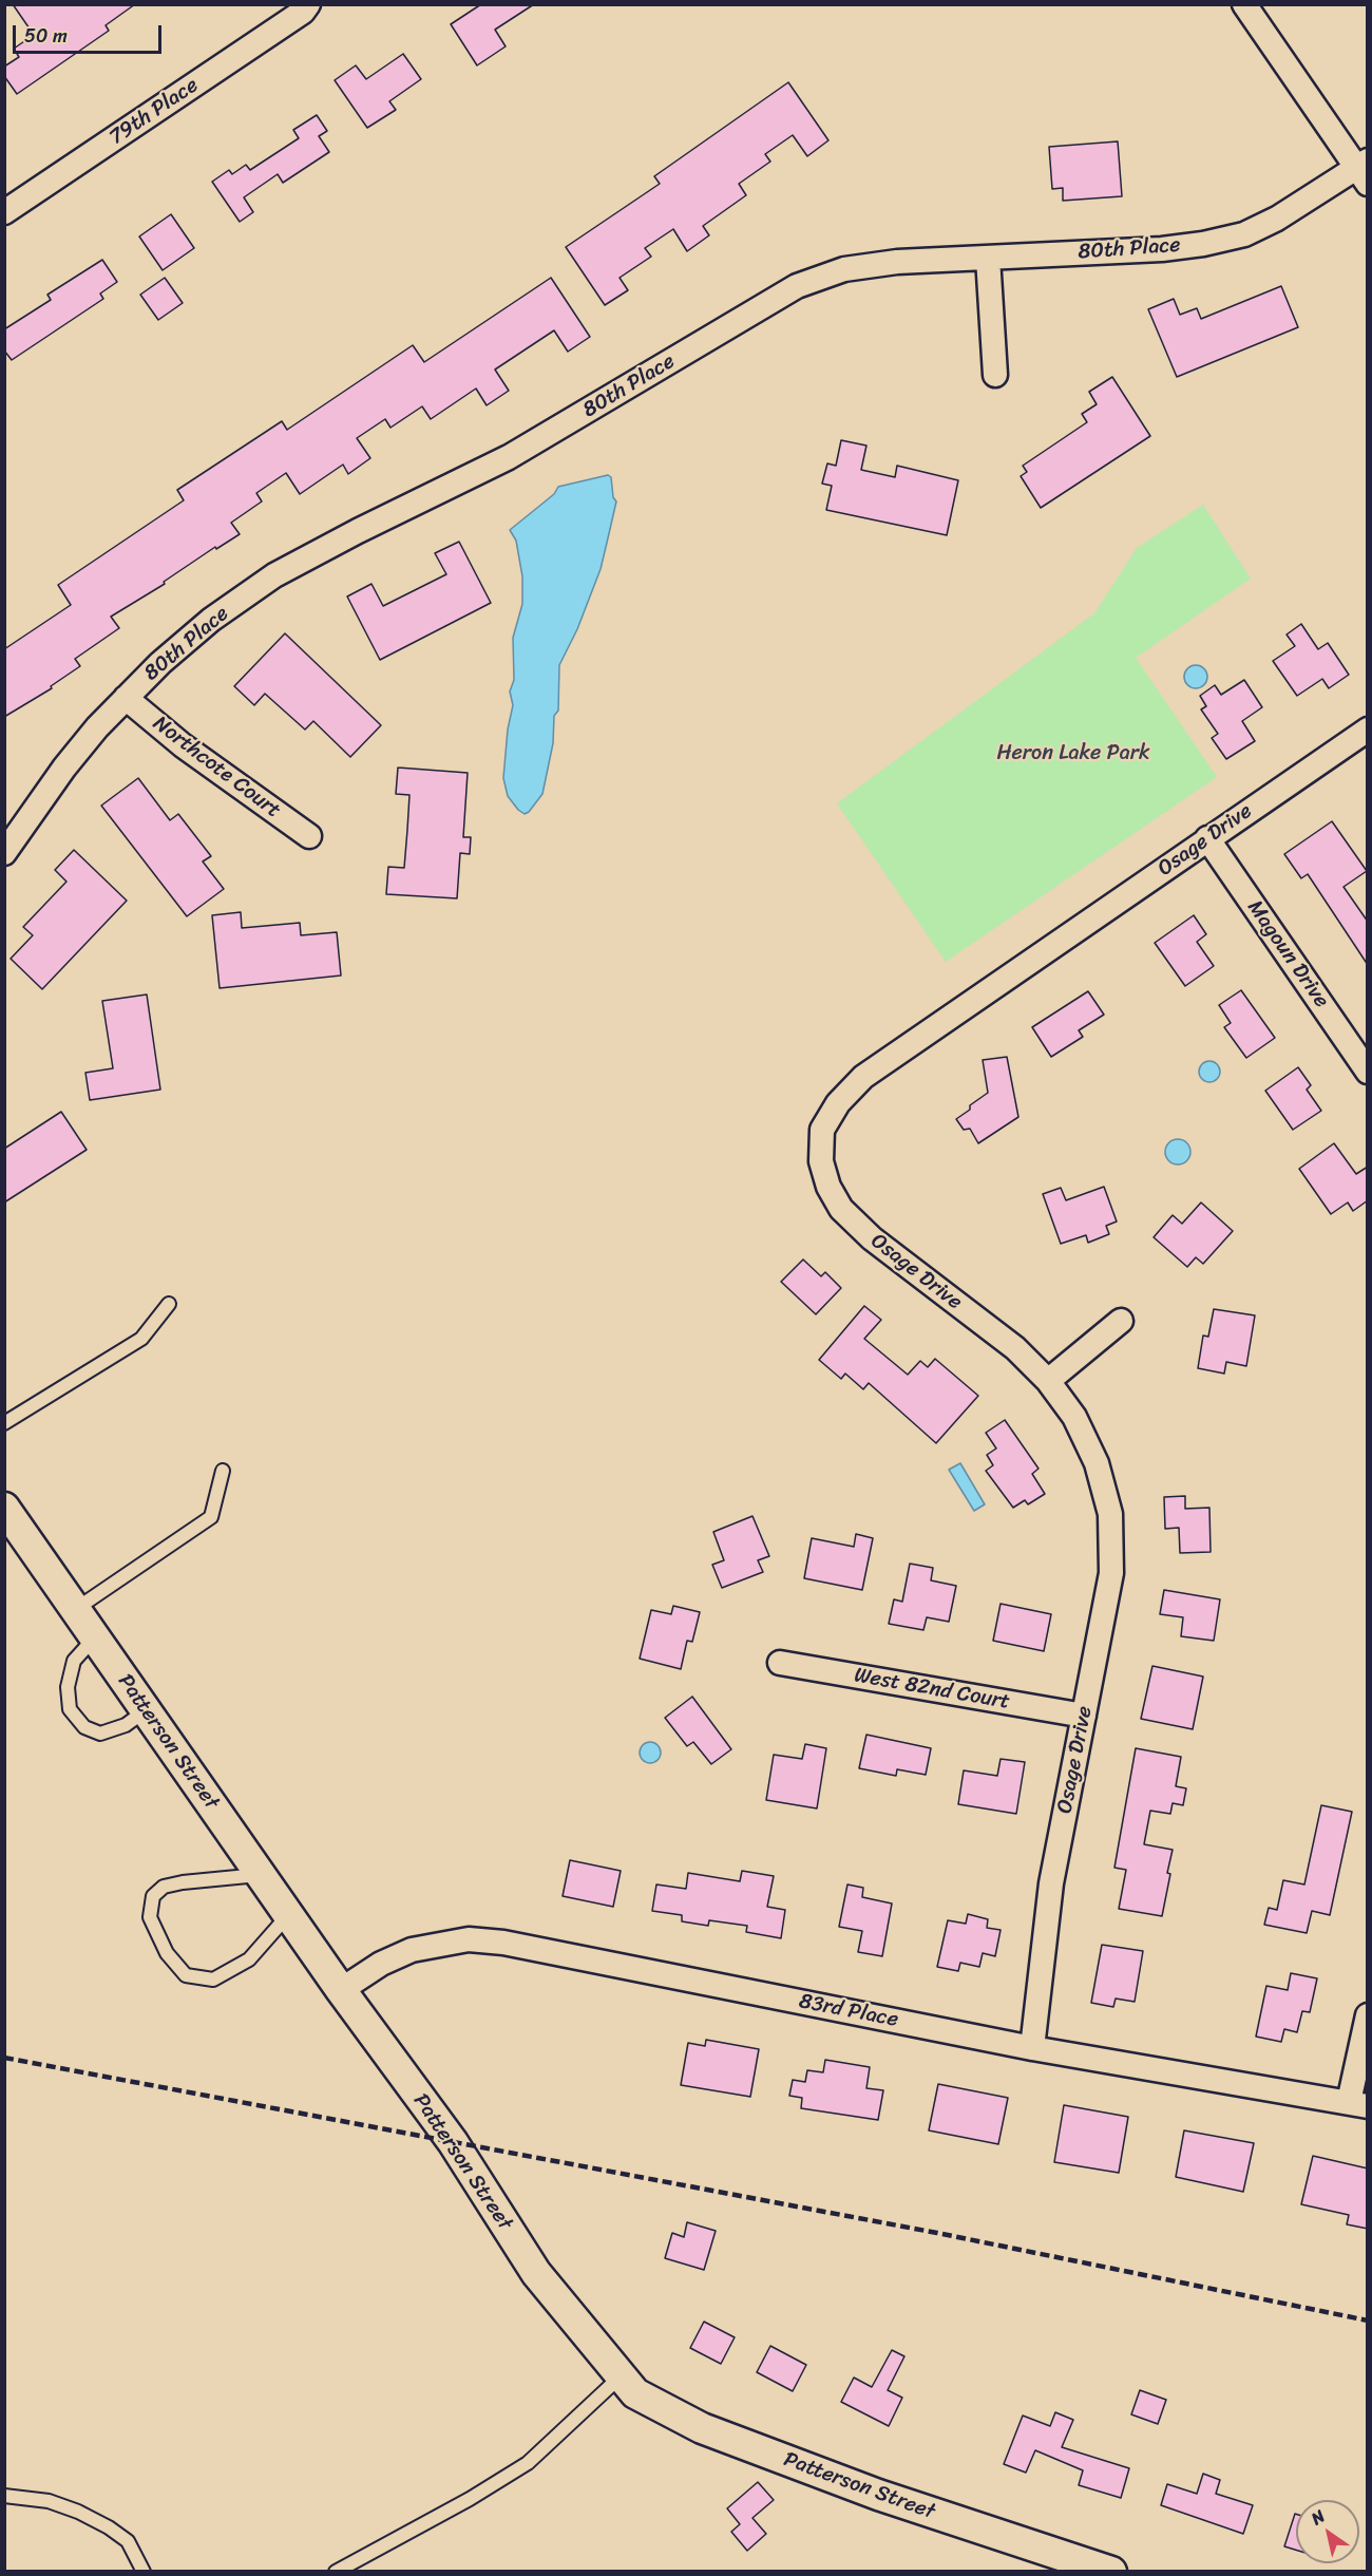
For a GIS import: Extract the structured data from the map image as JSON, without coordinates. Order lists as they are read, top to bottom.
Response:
{
  "streets": {
    "street": [
      "79th Place",
      "80th Place",
      "Northcote Court",
      "Osage Drive",
      "Magoun Drive",
      "West 82nd Court",
      "Patterson Street",
      "83rd Place"
    ]
  },
  "crossings": [
    ["80th Place", "Northcote Court"],
    ["Osage Drive", "Magoun Drive"],
    ["Osage Drive", "West 82nd Court"],
    ["Osage Drive", "83rd Place"],
    ["Patterson Street", "83rd Place"]
  ],
  "parks": ["Heron Lake Park"],
  "scale_bar": "50 m",
  "north": "top left"
}
